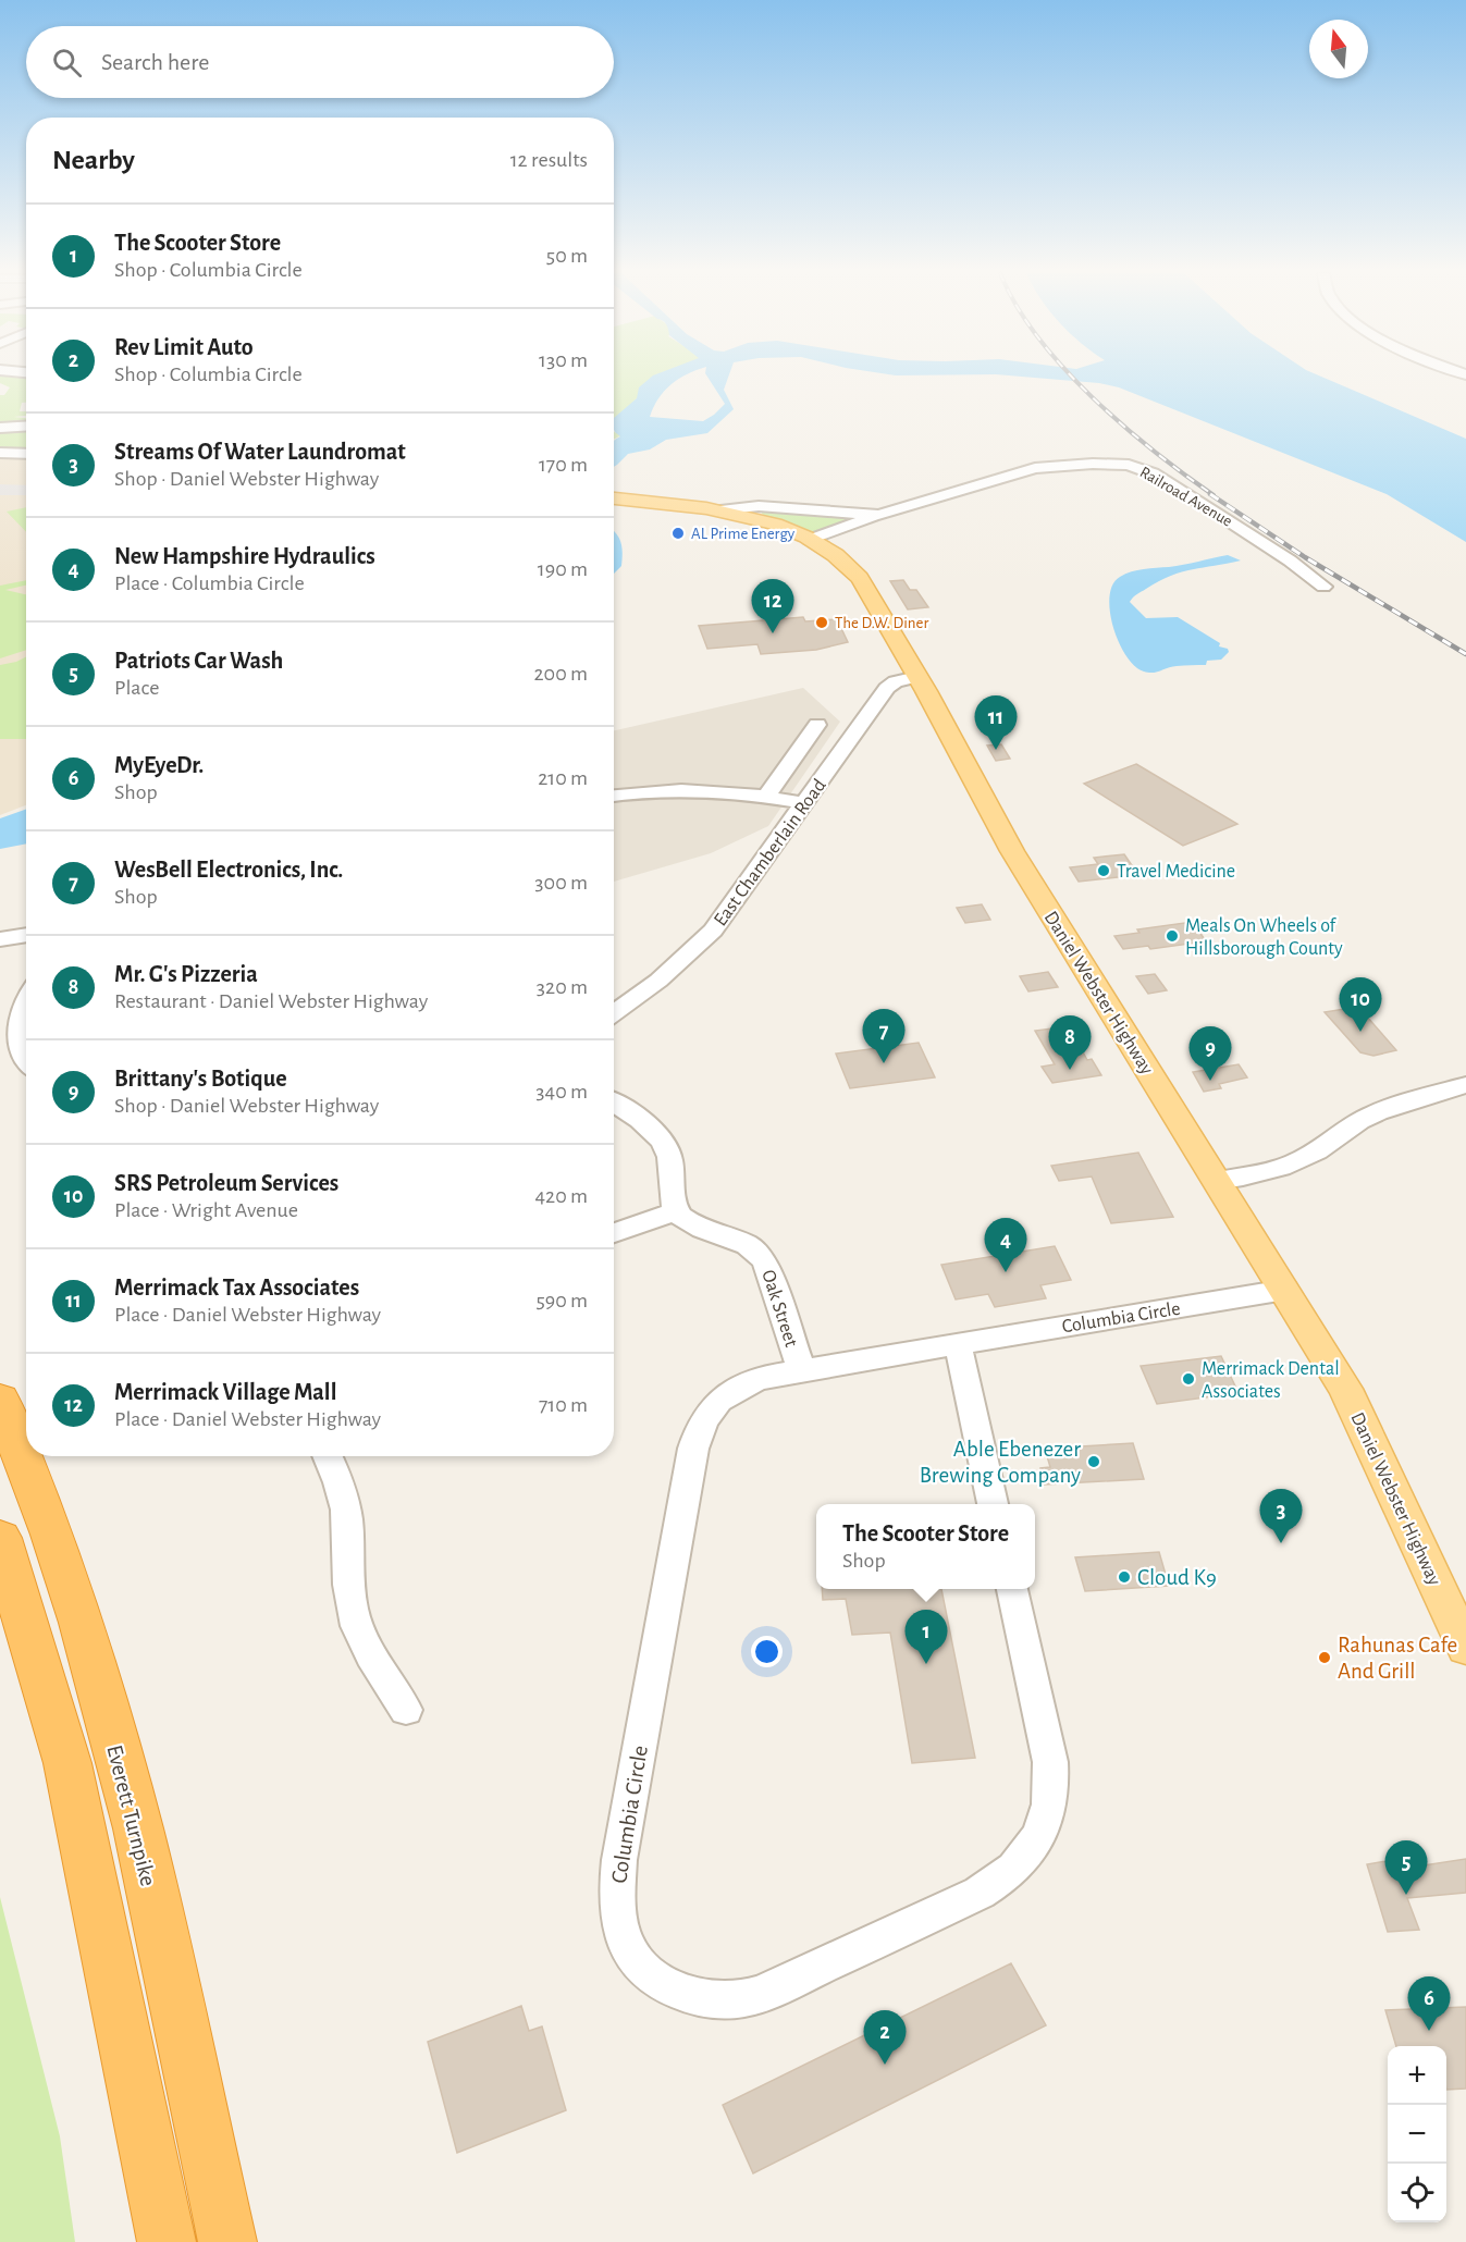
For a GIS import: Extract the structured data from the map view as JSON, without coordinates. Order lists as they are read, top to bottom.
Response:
{
  "streets": {
    "highway": ["Everett Turnpike"],
    "main road": ["Daniel Webster Highway"],
    "street": [
      "Railroad Avenue",
      "East Chamberlain Road",
      "Oak Street",
      "Columbia Circle"
    ]
  },
  "crossings": [
    ["Railroad Avenue", "Daniel Webster Highway"],
    ["East Chamberlain Road", "Daniel Webster Highway"],
    ["Daniel Webster Highway", "Columbia Circle"],
    ["Oak Street", "Columbia Circle"]
  ],
  "places": [
    "AL Prime Energy",
    "The D.W. Diner",
    "Travel Medicine",
    "Meals On Wheels of Hillsborough County",
    "Merrimack Dental Associates",
    "Able Ebenezer Brewing Company",
    "Cloud K9",
    "Rahunas Cafe And Grill"
  ],
  "north": "top",
  "page": {
    "search": "Search here",
    "heading": ["Nearby", "12 results"],
    "list": [
      {
        "mark": "1",
        "name": "The Scooter Store",
        "note": "Shop · Columbia Circle",
        "value": "50 m"
      },
      {
        "mark": "2",
        "name": "Rev Limit Auto",
        "note": "Shop · Columbia Circle",
        "value": "130 m"
      },
      {
        "mark": "3",
        "name": "Streams Of Water Laundromat",
        "note": "Shop · Daniel Webster Highway",
        "value": "170 m"
      },
      {
        "mark": "4",
        "name": "New Hampshire Hydraulics",
        "note": "Place · Columbia Circle",
        "value": "190 m"
      },
      {
        "mark": "5",
        "name": "Patriots Car Wash",
        "note": "Place",
        "value": "200 m"
      },
      {
        "mark": "6",
        "name": "MyEyeDr.",
        "note": "Shop",
        "value": "210 m"
      },
      {
        "mark": "7",
        "name": "WesBell Electronics, Inc.",
        "note": "Shop",
        "value": "300 m"
      },
      {
        "mark": "8",
        "name": "Mr. G's Pizzeria",
        "note": "Restaurant · Daniel Webster Highway",
        "value": "320 m"
      },
      {
        "mark": "9",
        "name": "Brittany's Botique",
        "note": "Shop · Daniel Webster Highway",
        "value": "340 m"
      },
      {
        "mark": "10",
        "name": "SRS Petroleum Services",
        "note": "Place · Wright Avenue",
        "value": "420 m"
      },
      {
        "mark": "11",
        "name": "Merrimack Tax Associates",
        "note": "Place · Daniel Webster Highway",
        "value": "590 m"
      },
      {
        "mark": "12",
        "name": "Merrimack Village Mall",
        "note": "Place · Daniel Webster Highway",
        "value": "710 m"
      }
    ],
    "pins": [
      "12",
      "11",
      "10",
      "7",
      "8",
      "9",
      "4",
      "3",
      "1",
      "5",
      "6",
      "2"
    ],
    "popup": ["The Scooter Store", "Shop"],
    "map_buttons": ["+", "−"]
  }
}
